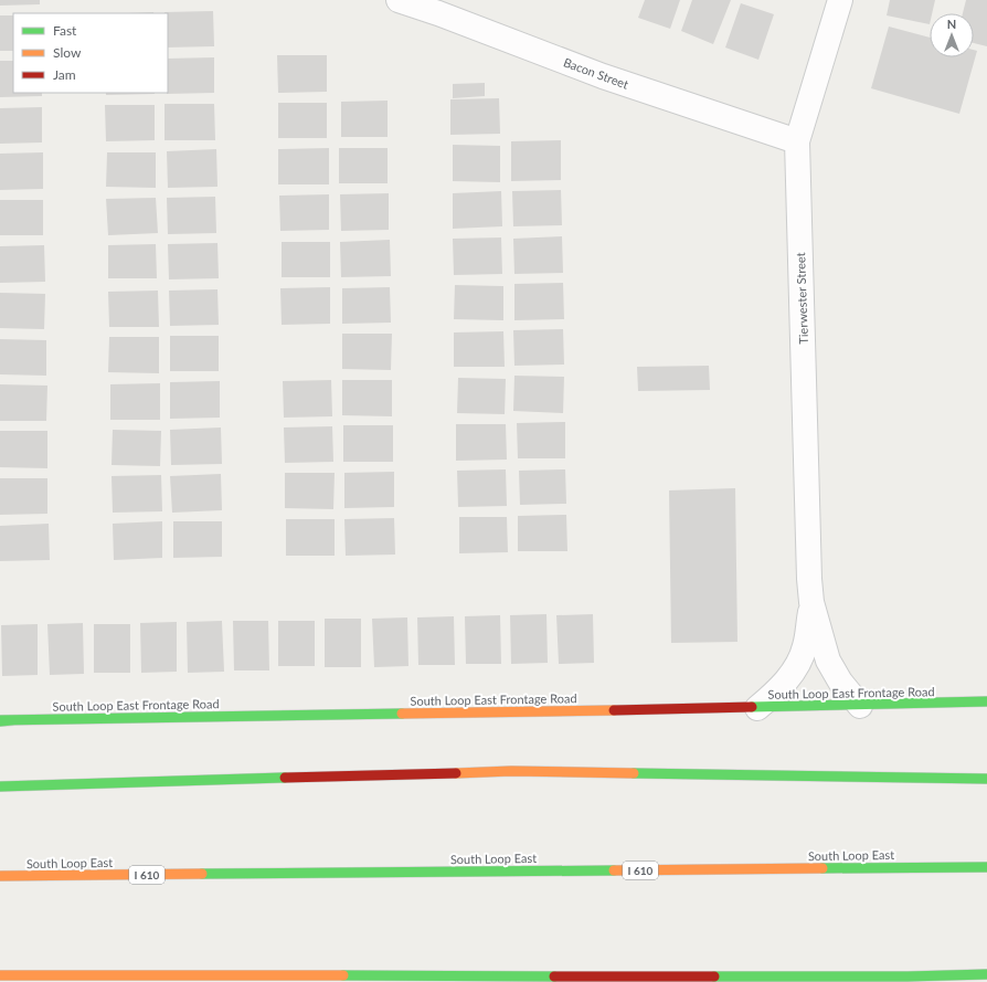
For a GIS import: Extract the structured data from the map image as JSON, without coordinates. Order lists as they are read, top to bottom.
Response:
{
  "streets": {
    "main road": ["South Loop East Frontage Road", "South Loop East", "I 610"],
    "street": ["Bacon Street", "Tierwester Street"]
  },
  "crossings": [
    ["Bacon Street", "Tierwester Street"],
    ["Tierwester Street", "South Loop East Frontage Road"]
  ],
  "legend": ["Fast", "Slow", "Jam"],
  "north": "top"
}
